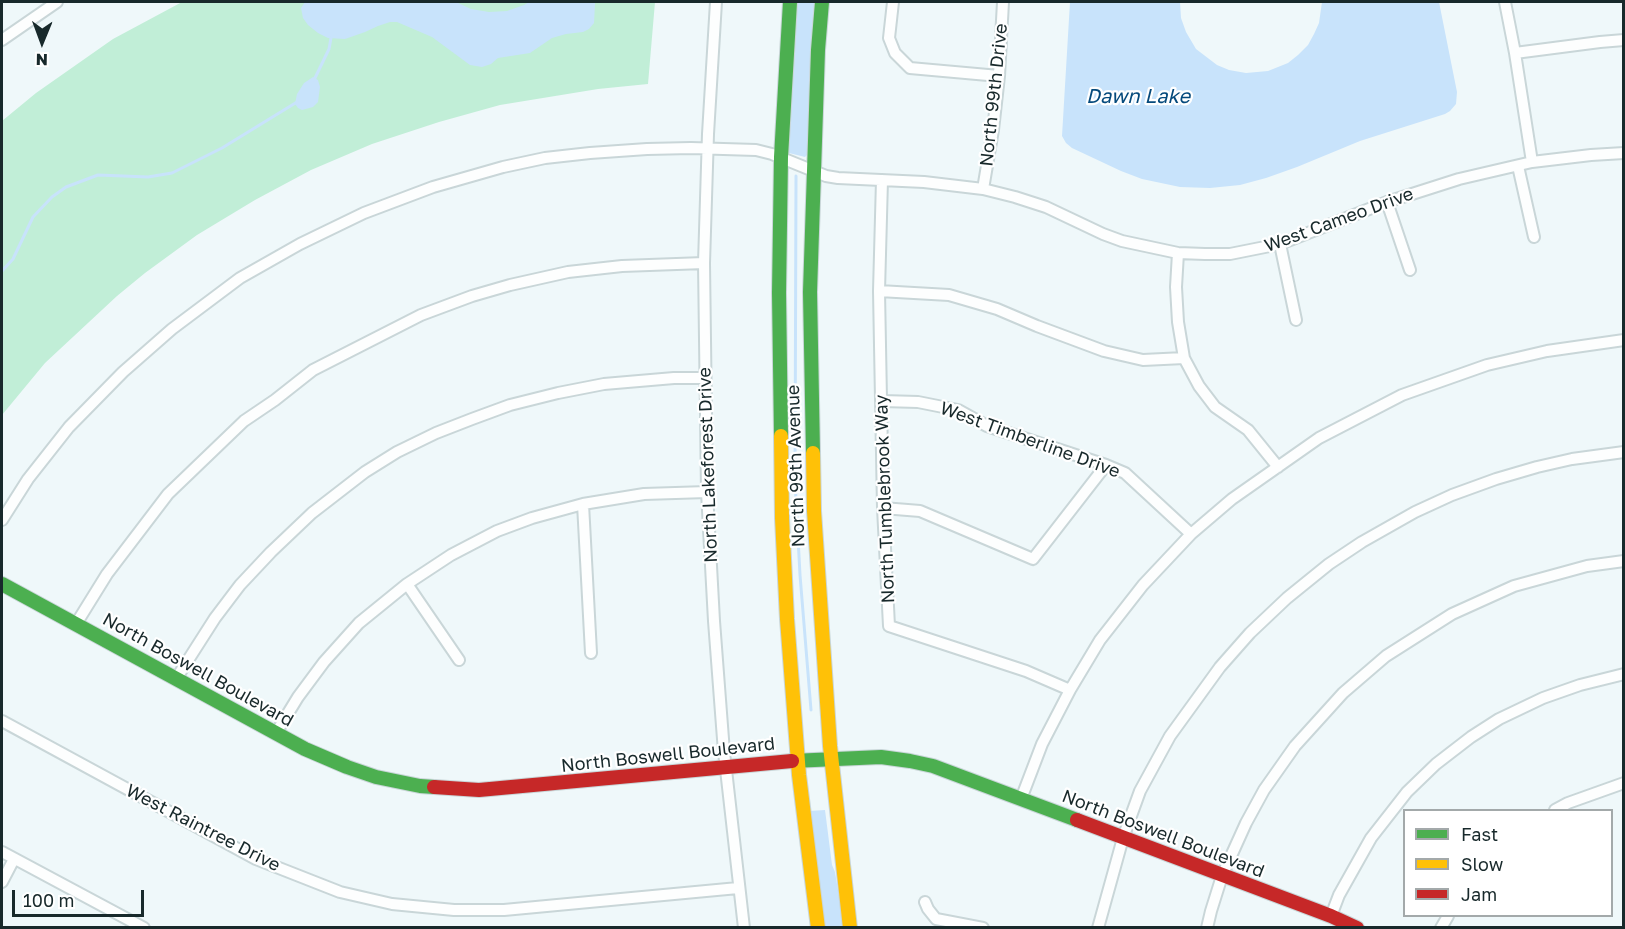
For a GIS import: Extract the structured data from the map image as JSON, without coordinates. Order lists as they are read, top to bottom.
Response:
{
  "streets": {
    "main road": ["North 99th Avenue", "North Boswell Boulevard"],
    "street": [
      "North 99th Drive",
      "West Cameo Drive",
      "West Timberline Drive",
      "North Lakeforest Drive",
      "North Tumblebrook Way",
      "West Raintree Drive"
    ]
  },
  "crossings": [
    ["North 99th Drive", "West Cameo Drive"],
    ["West Cameo Drive", "North Lakeforest Drive"],
    ["West Cameo Drive", "North 99th Avenue"],
    ["West Cameo Drive", "North Tumblebrook Way"],
    ["West Timberline Drive", "North Tumblebrook Way"],
    ["North Lakeforest Drive", "North Boswell Boulevard"],
    ["North Lakeforest Drive", "West Raintree Drive"],
    ["North 99th Avenue", "North Boswell Boulevard"]
  ],
  "water": ["Dawn Lake"],
  "legend": ["Fast", "Slow", "Jam"],
  "scale_bar": "100 m",
  "north": "bottom"
}
